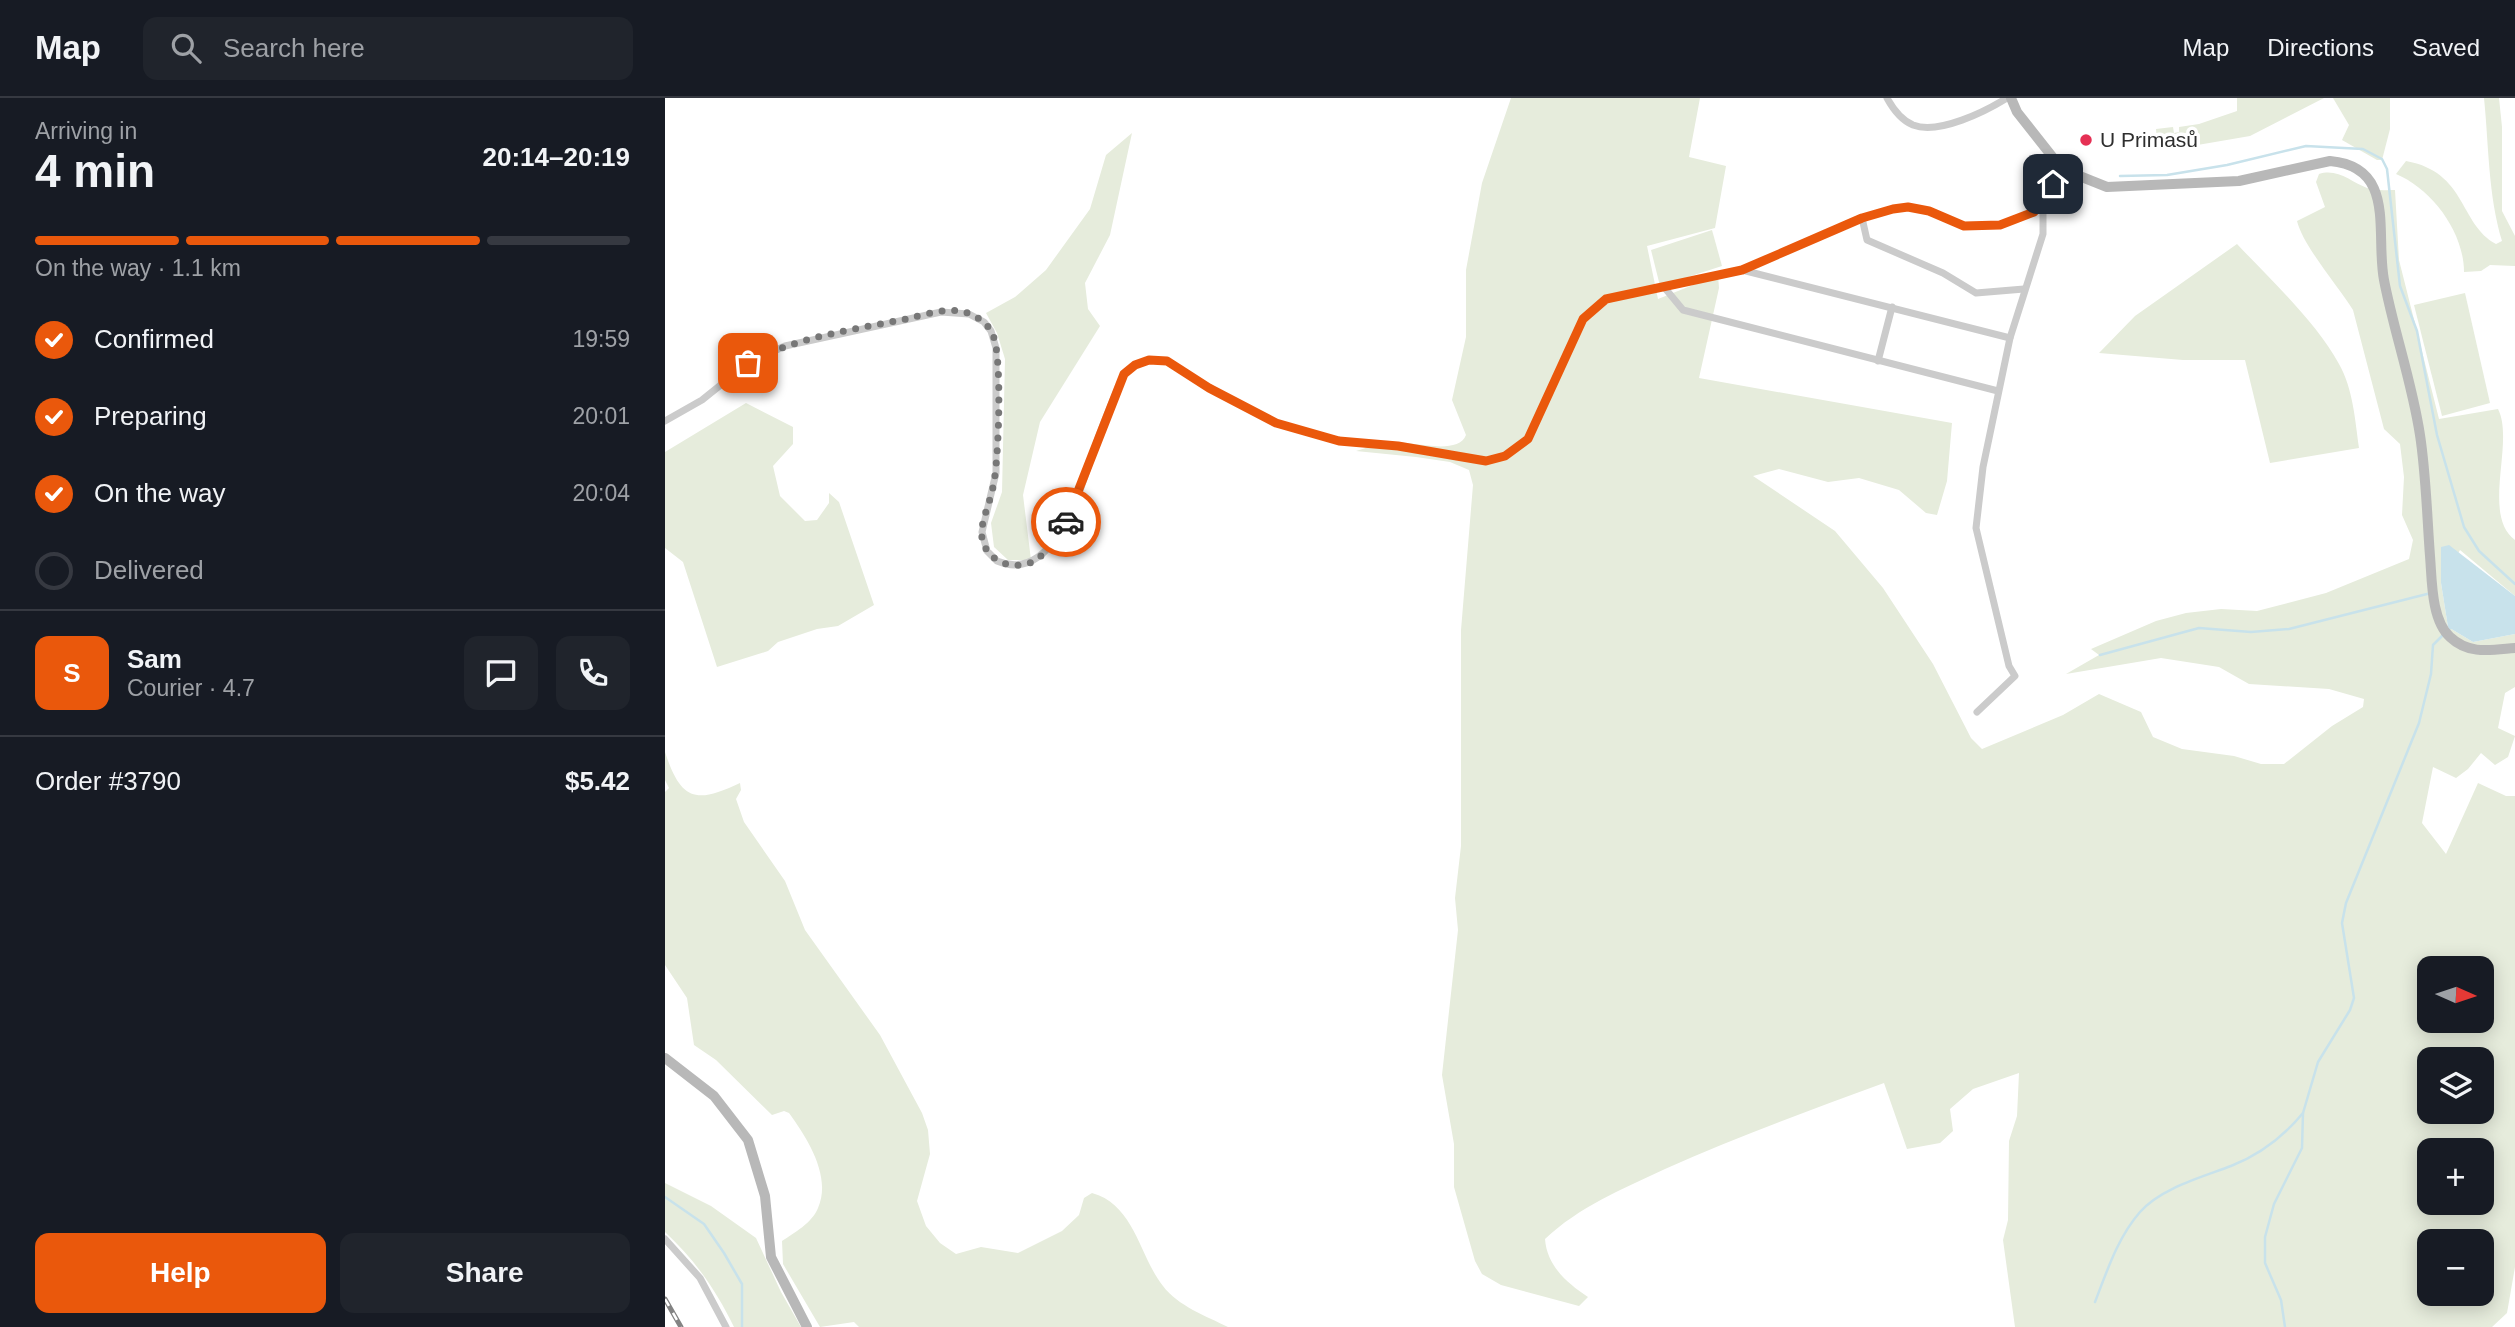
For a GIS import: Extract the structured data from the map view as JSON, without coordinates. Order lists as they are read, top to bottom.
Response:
{
  "places": ["U Primasů"],
  "north": "right",
  "page": {
    "header": "Map",
    "search": "Search here",
    "nav": ["Map", "Directions", "Saved"],
    "heading": ["4 min", "Arriving in", "20:14–20:19"],
    "panel": [
      "Sam",
      "Courier · 4.7",
      "Order #3790",
      "$5.42"
    ],
    "bar": "On the way · 1.1 km",
    "list": [
      ["Confirmed", "19:59"],
      ["Preparing", "20:01"],
      ["On the way", "20:04"],
      "Delivered"
    ],
    "round": "S",
    "map_buttons": ["+", "−"],
    "buttons": ["Help", "Share"]
  }
}
